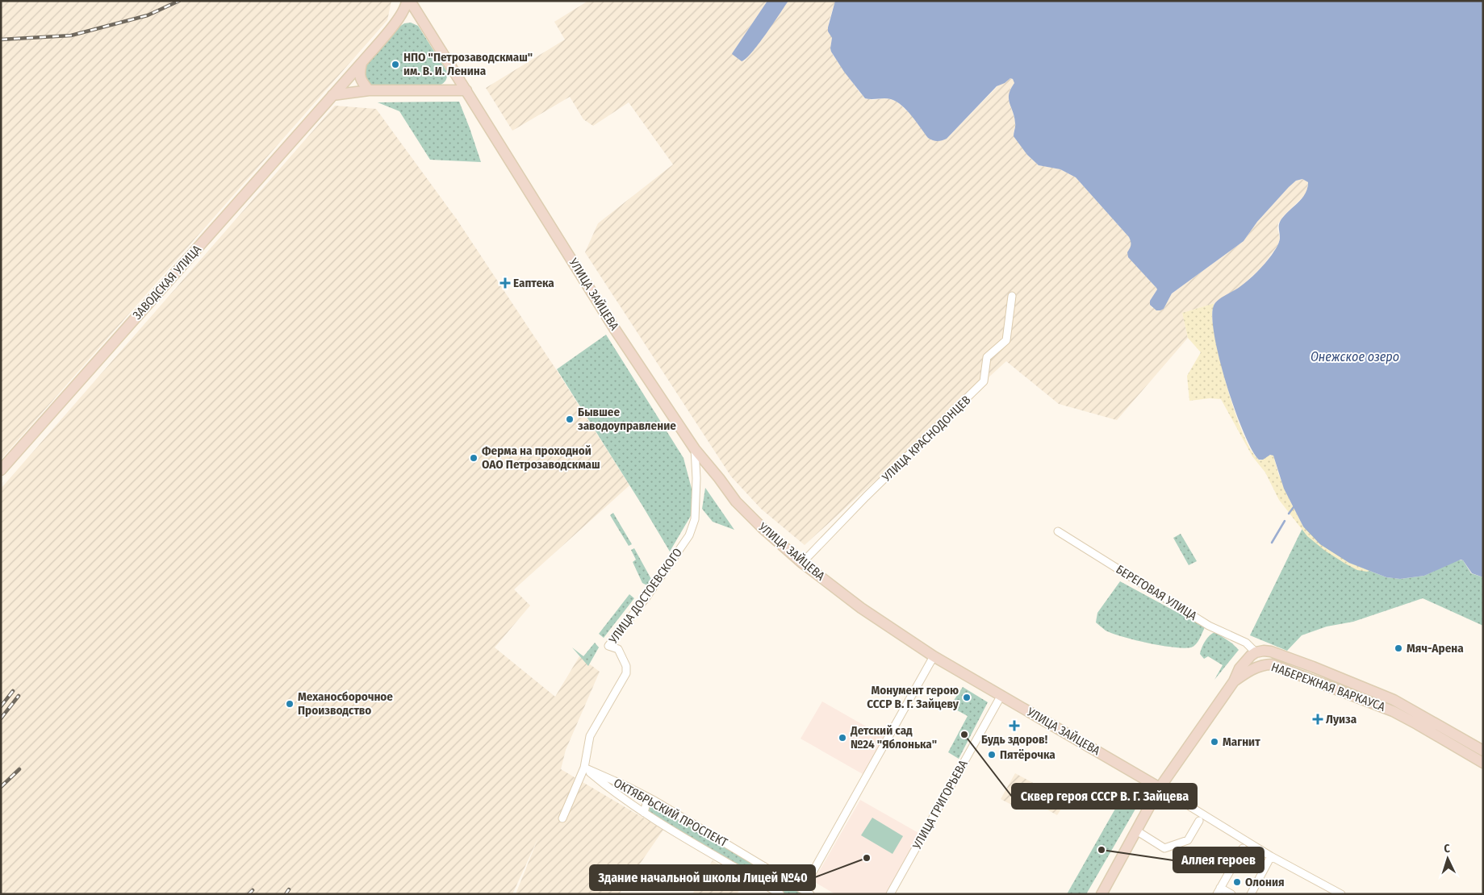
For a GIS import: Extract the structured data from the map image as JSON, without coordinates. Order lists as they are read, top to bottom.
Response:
{
  "streets": {
    "main road": ["ЗАВОДСКАЯ УЛИЦА", "УЛИЦА ЗАЙЦЕВА", "НАБЕРЕЖНАЯ ВАРКАУСА"],
    "street": [
      "УЛИЦА КРАСНОДОНЦЕВ",
      "БЕРЕГОВАЯ УЛИЦА",
      "УЛИЦА ДОСТОЕВСКОГО",
      "УЛИЦА ГРИГОРЬЕВА",
      "ОКТЯБРЬСКИЙ ПРОСПЕКТ"
    ]
  },
  "crossings": [
    ["УЛИЦА ЗАЙЦЕВА", "УЛИЦА КРАСНОДОНЦЕВ"],
    ["УЛИЦА ЗАЙЦЕВА", "УЛИЦА ДОСТОЕВСКОГО"],
    ["УЛИЦА ЗАЙЦЕВА", "УЛИЦА ГРИГОРЬЕВА"],
    ["БЕРЕГОВАЯ УЛИЦА", "НАБЕРЕЖНАЯ ВАРКАУСА"],
    ["УЛИЦА ДОСТОЕВСКОГО", "ОКТЯБРЬСКИЙ ПРОСПЕКТ"]
  ],
  "water": ["Онежское озеро"],
  "places": {
    "other": [
      "НПО \"Петрозаводскмаш\" им. В. И. Ленина",
      "Бывшее заводоуправление",
      "Ферма на проходной ОАО Петрозаводскмаш",
      "Мяч-Арена",
      "Монумент герою СССР В. Г. Зайцеву",
      "Механосборочное Производство",
      "Сквер героя СССР В. Г. Зайцева",
      "Детский сад №24 \"Яблонька\"",
      "Магнит",
      "Пятёрочка",
      "Аллея героев",
      "Здание начальной школы Лицей №40",
      "Олония"
    ],
    "health": ["Еаптека", "Луиза", "Будь здоров!"]
  },
  "north": "top"
}
